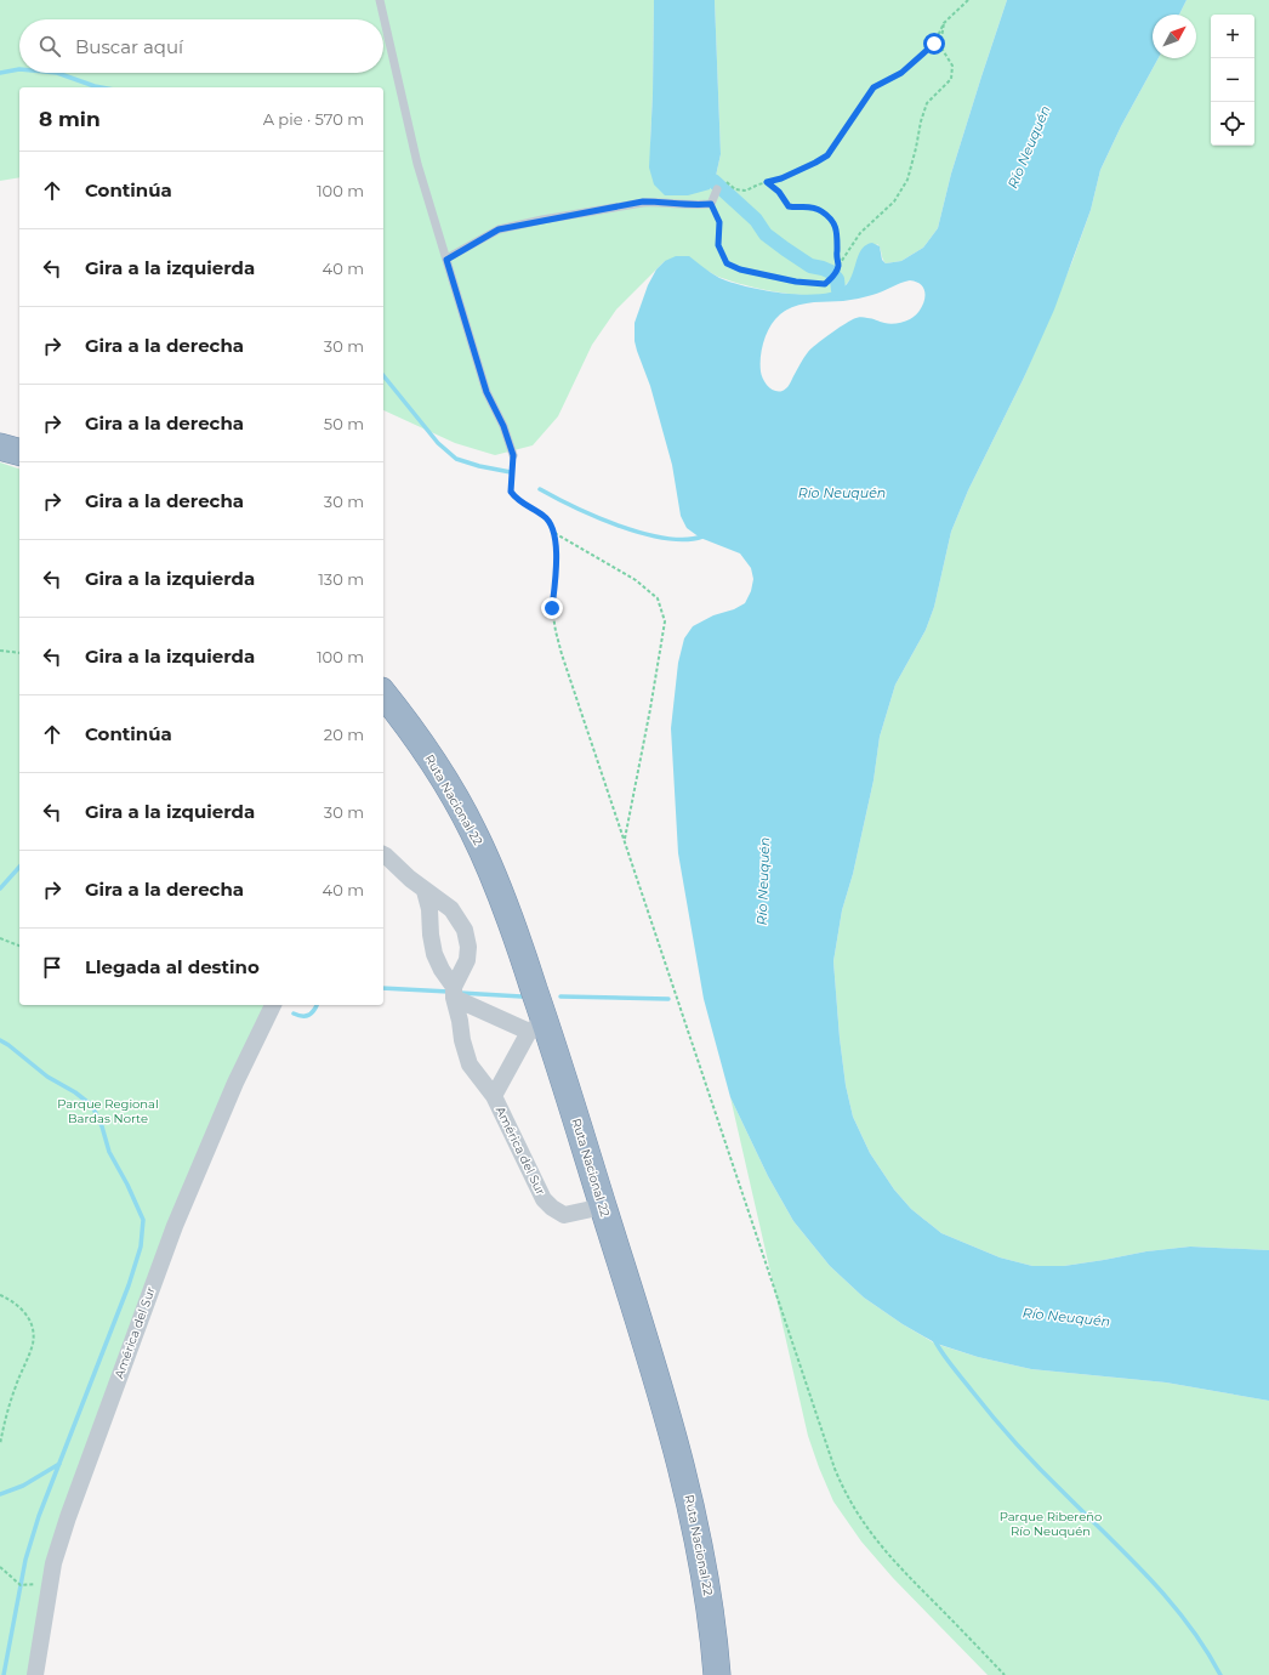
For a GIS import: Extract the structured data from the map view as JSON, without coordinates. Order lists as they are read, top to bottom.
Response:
{
  "streets": {
    "highway": ["Ruta Nacional 22"],
    "street": ["América del Sur"]
  },
  "crossings": [
    ["Ruta Nacional 22", "América del Sur"]
  ],
  "water": ["Río Neuquén"],
  "parks": ["Parque Regional Bardas Norte", "Parque Ribereño Río Neuquén"],
  "north": "top right",
  "page": {
    "map_buttons": ["+", "−"],
    "search": "Buscar aquí",
    "heading": ["8 min", "A pie · 570 m"],
    "list": [
      ["Continúa", "100 m"],
      ["Gira a la izquierda", "40 m"],
      ["Gira a la derecha", "30 m"],
      ["Gira a la derecha", "50 m"],
      ["Gira a la derecha", "30 m"],
      ["Gira a la izquierda", "130 m"],
      ["Gira a la izquierda", "100 m"],
      ["Continúa", "20 m"],
      ["Gira a la izquierda", "30 m"],
      ["Gira a la derecha", "40 m"],
      "Llegada al destino"
    ]
  }
}
